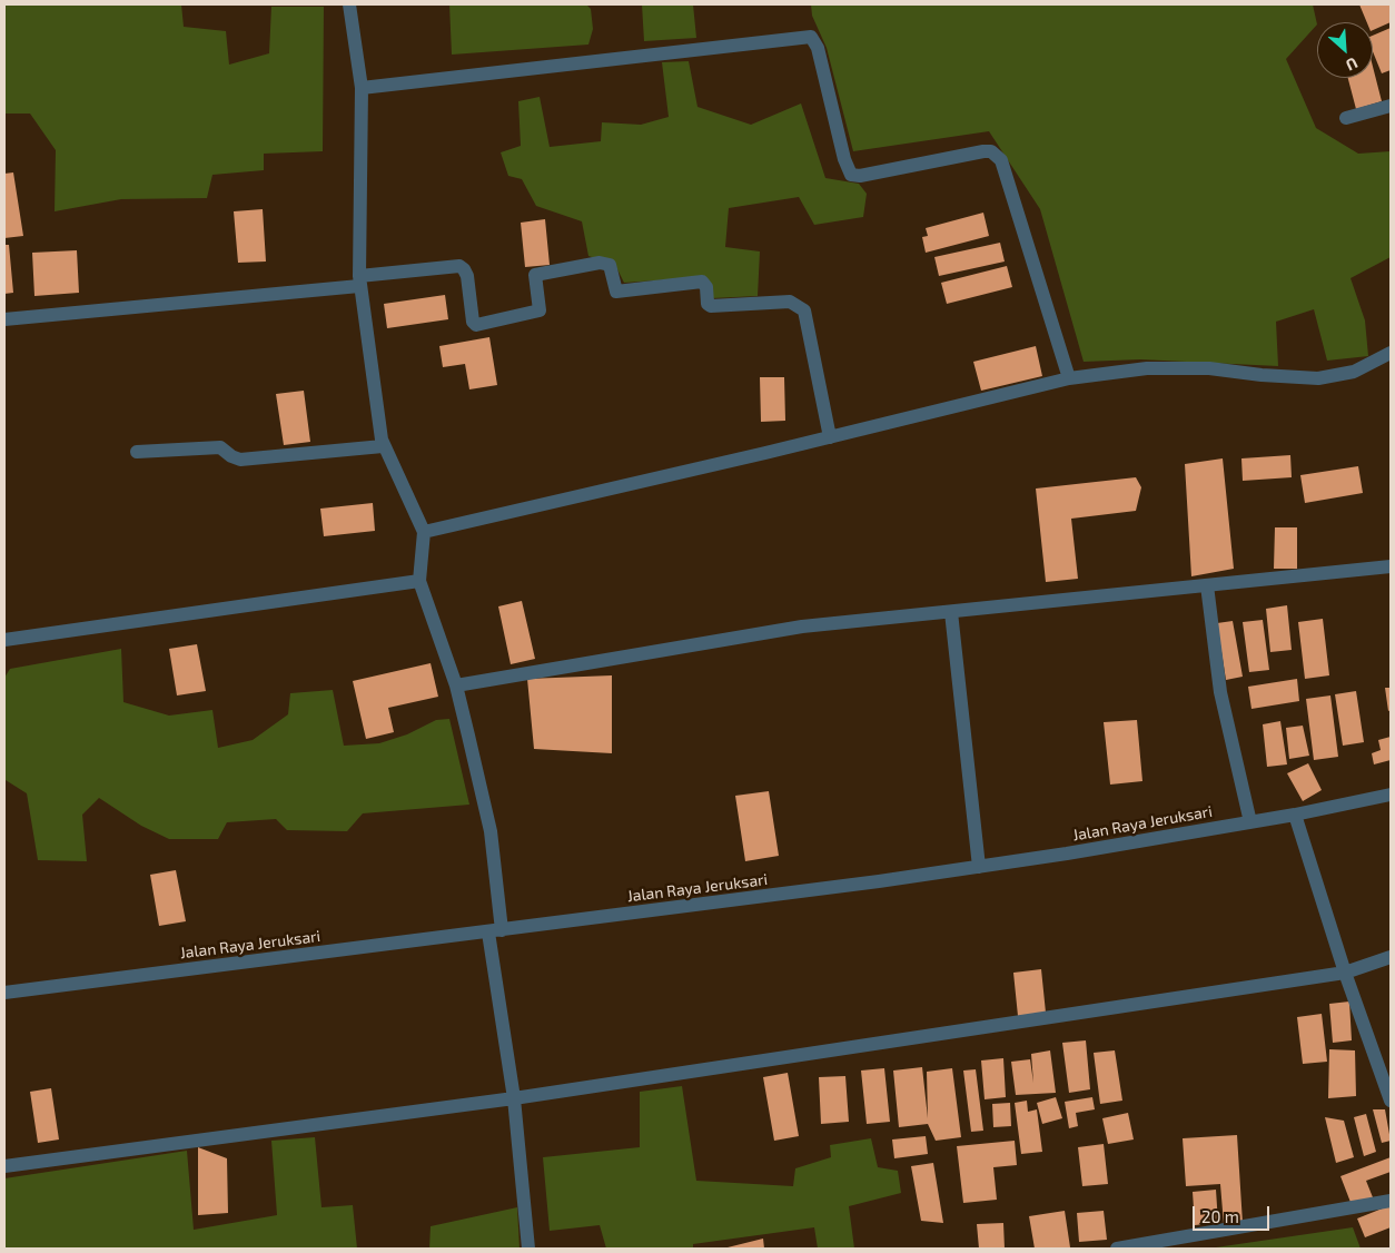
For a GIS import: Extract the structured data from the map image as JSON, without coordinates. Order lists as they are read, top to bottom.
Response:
{
  "streets": {
    "street": ["Jalan Raya Jeruksari"]
  },
  "scale_bar": "20 m",
  "north": "bottom right"
}
